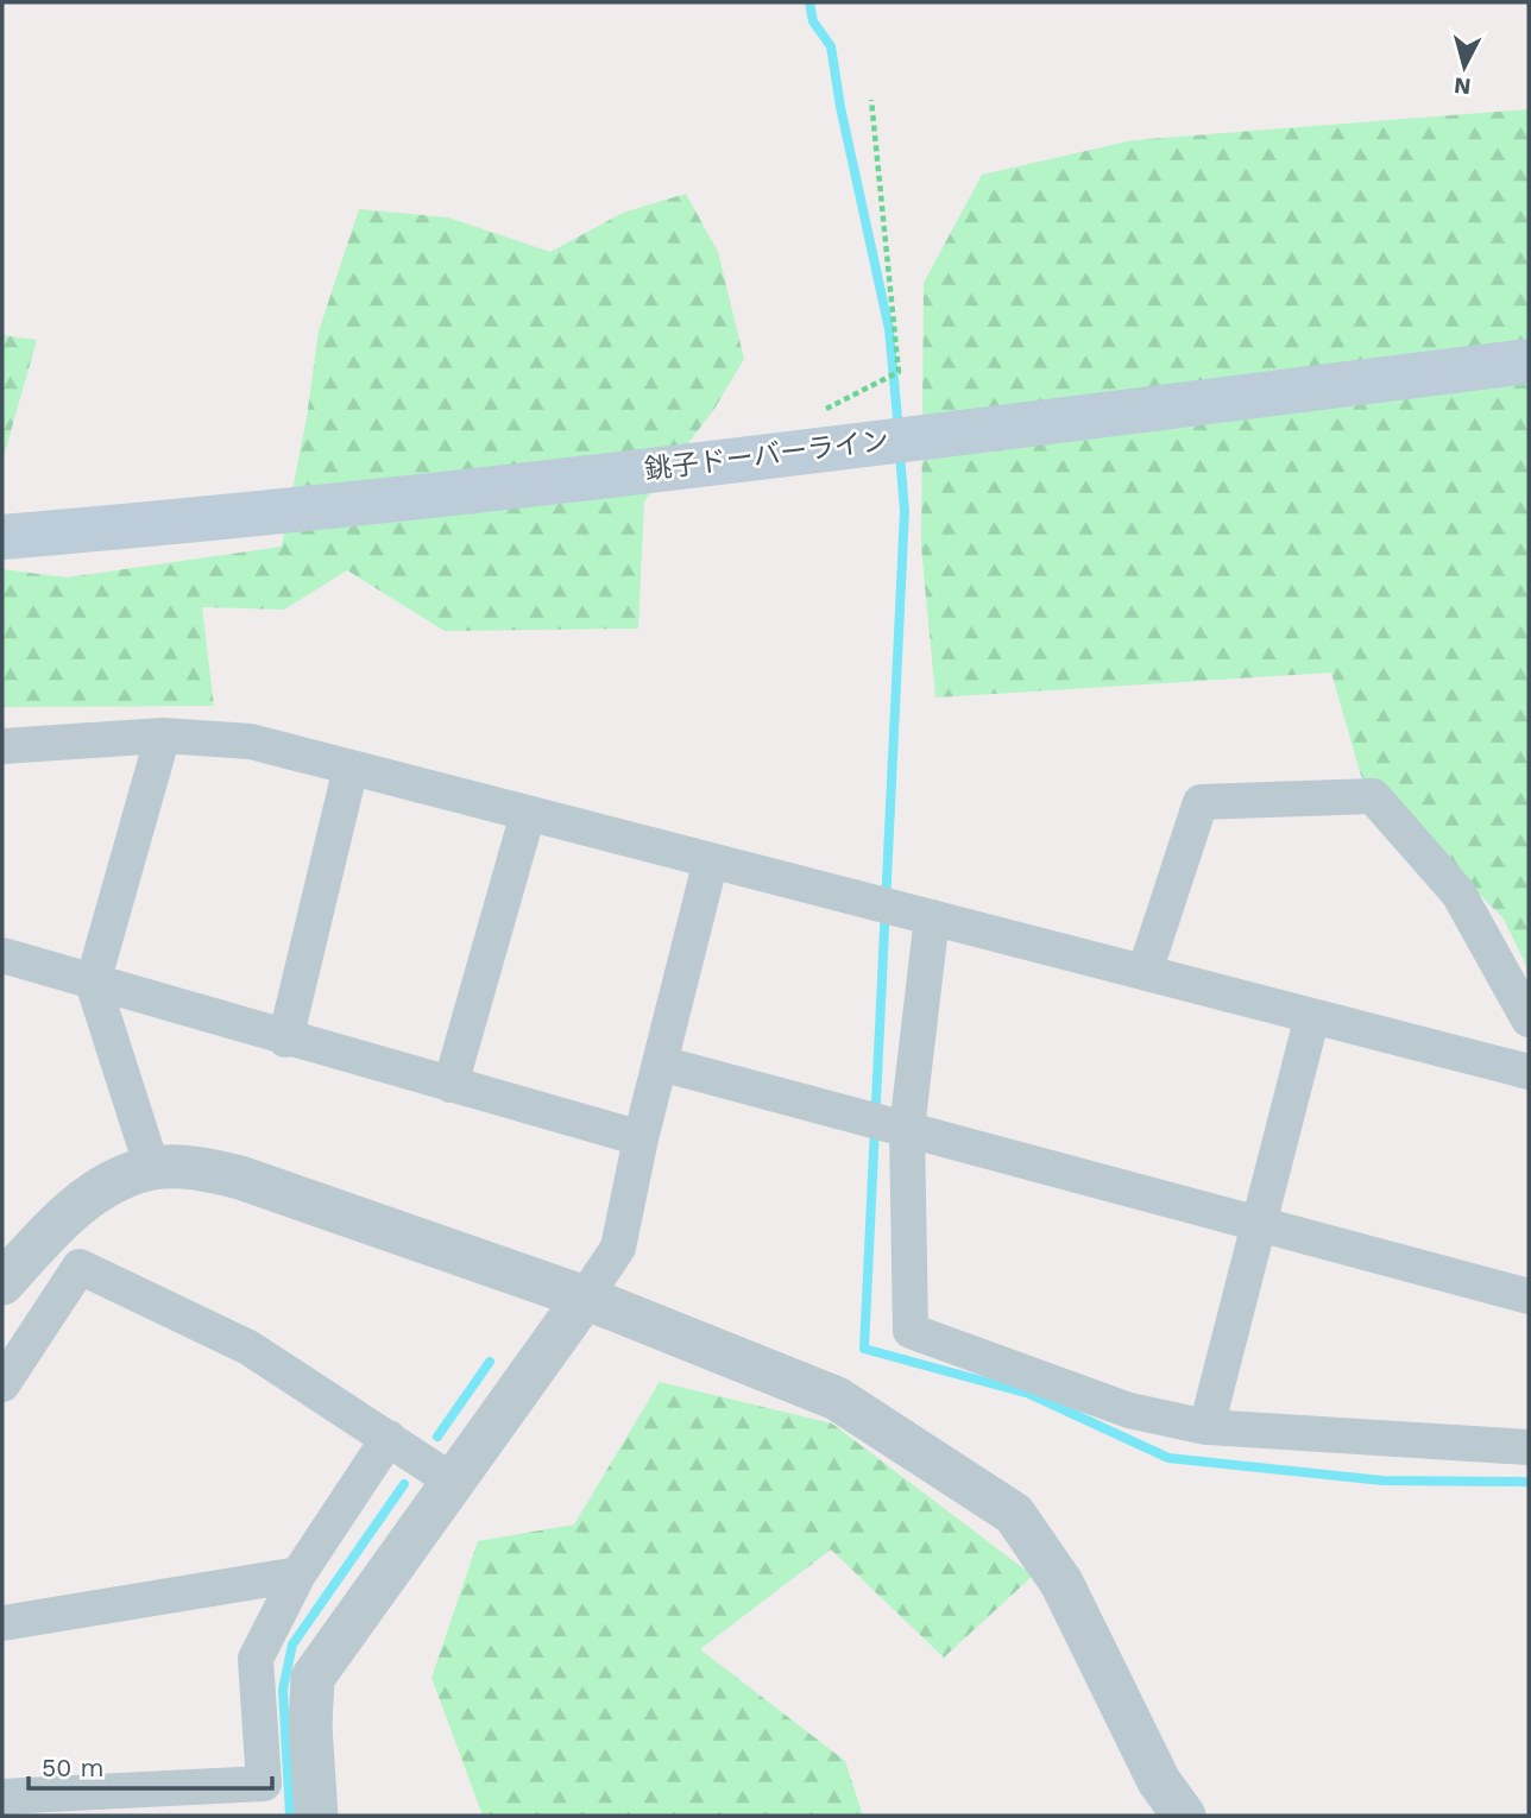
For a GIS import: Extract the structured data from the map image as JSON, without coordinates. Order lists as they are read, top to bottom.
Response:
{
  "streets": {
    "main road": ["銚子ドーバーライン"]
  },
  "scale_bar": "50 m",
  "north": "bottom"
}
